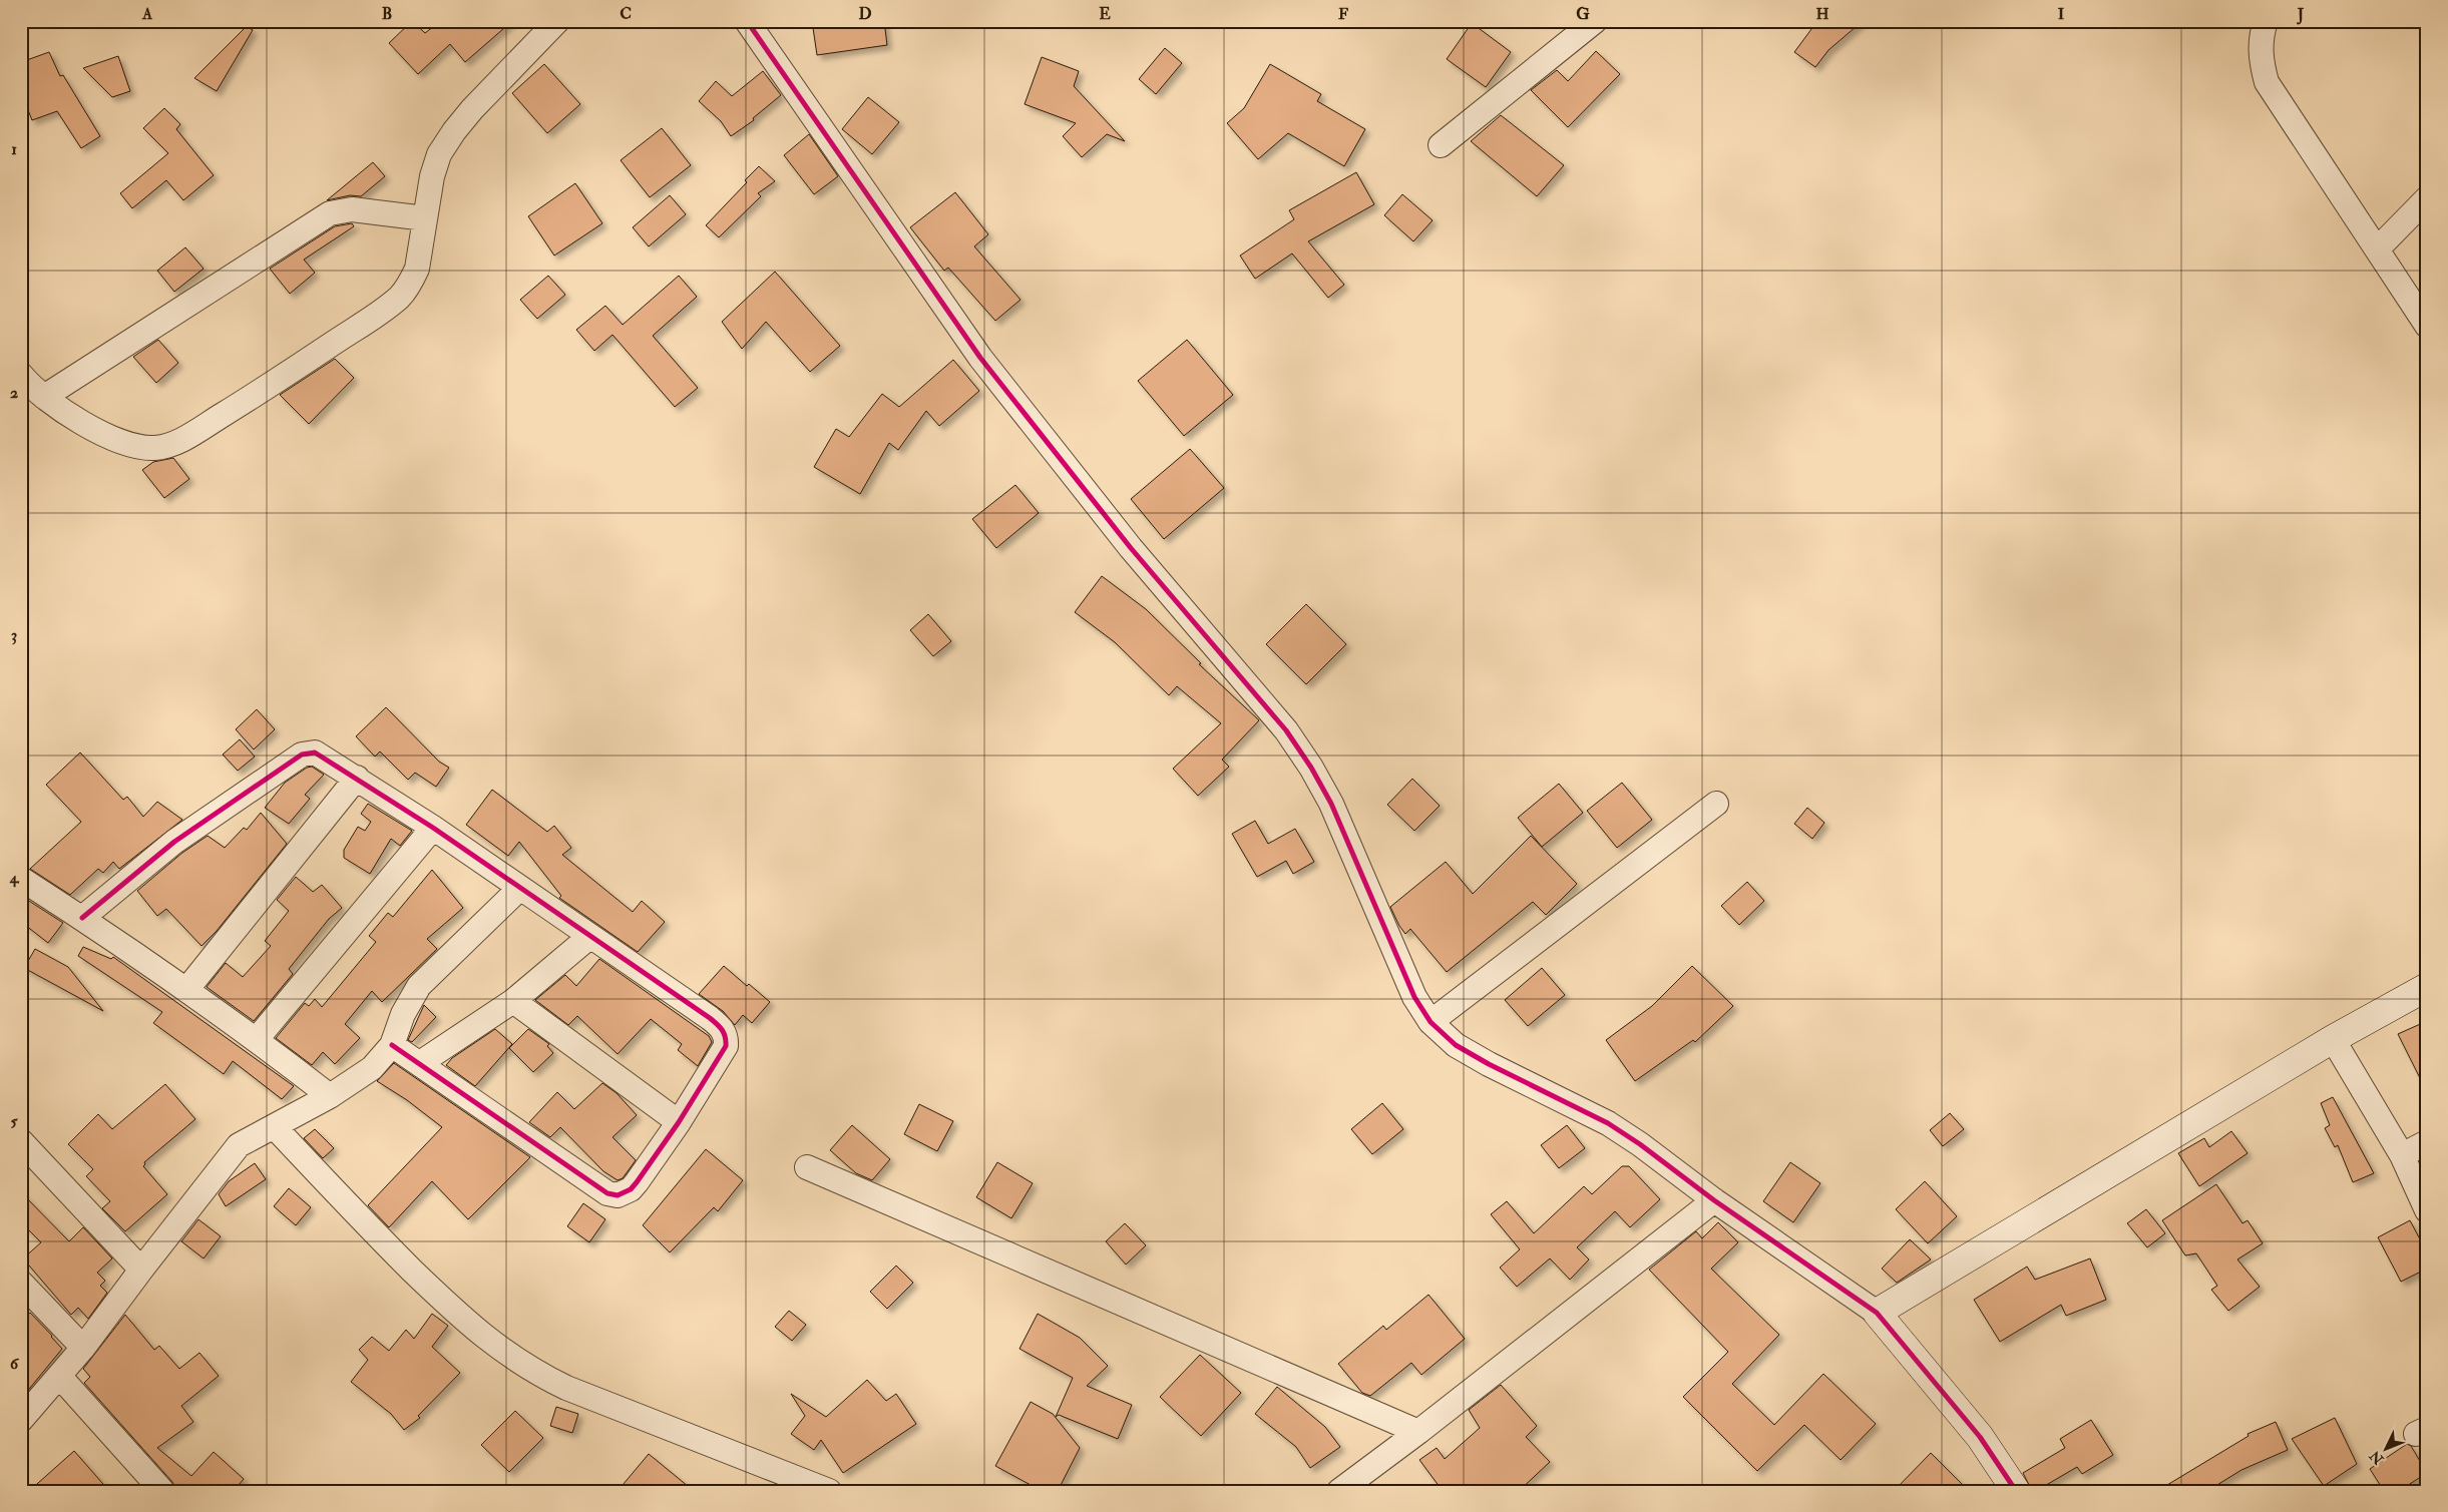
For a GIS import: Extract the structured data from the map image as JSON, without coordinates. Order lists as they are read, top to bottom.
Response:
{
  "north": "bottom left",
  "grid": {
    "columns": [
      "A",
      "B",
      "C",
      "D",
      "E",
      "F",
      "G",
      "H",
      "I",
      "J"
    ],
    "rows": [
      "1",
      "2",
      "3",
      "4",
      "5",
      "6"
    ]
  }
}
